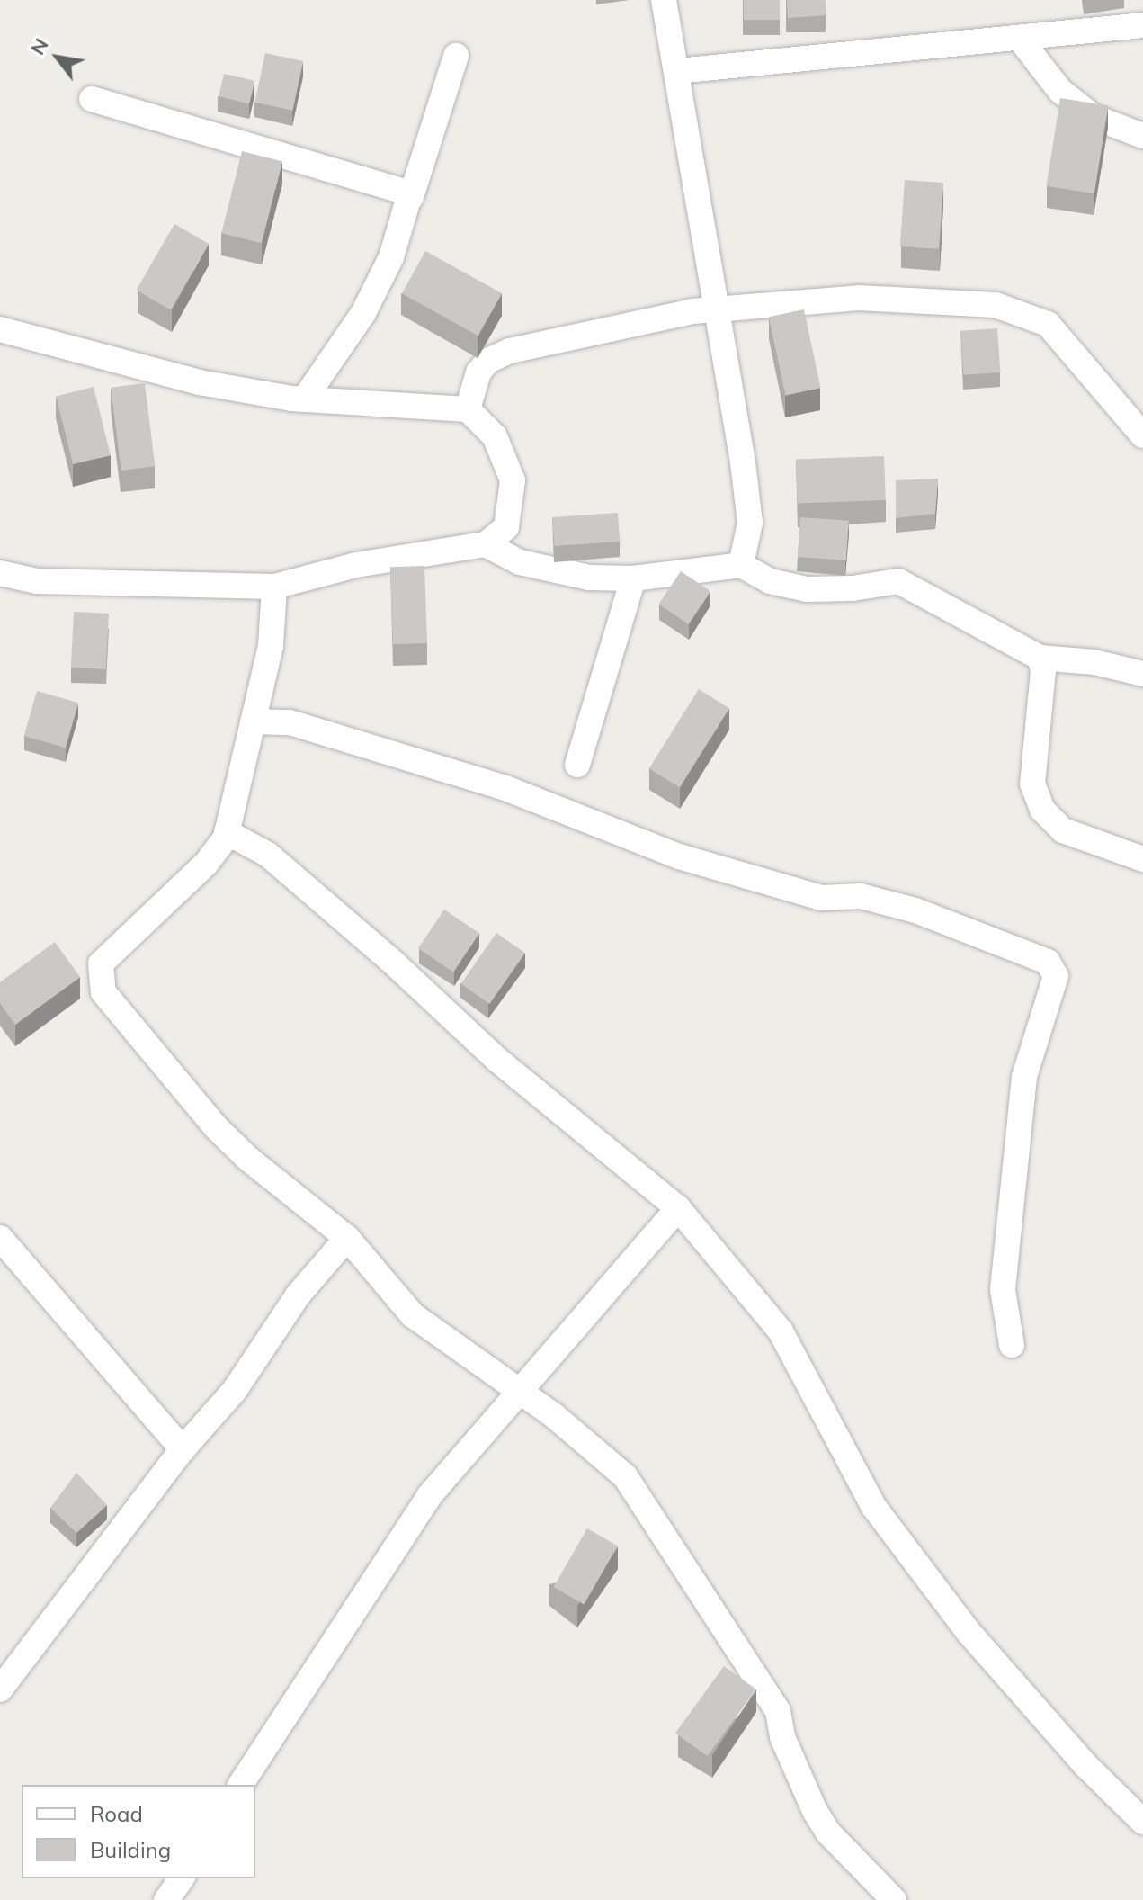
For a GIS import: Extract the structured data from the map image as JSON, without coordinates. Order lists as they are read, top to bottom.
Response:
{
  "legend": ["Road", "Building"],
  "north": "top left"
}
